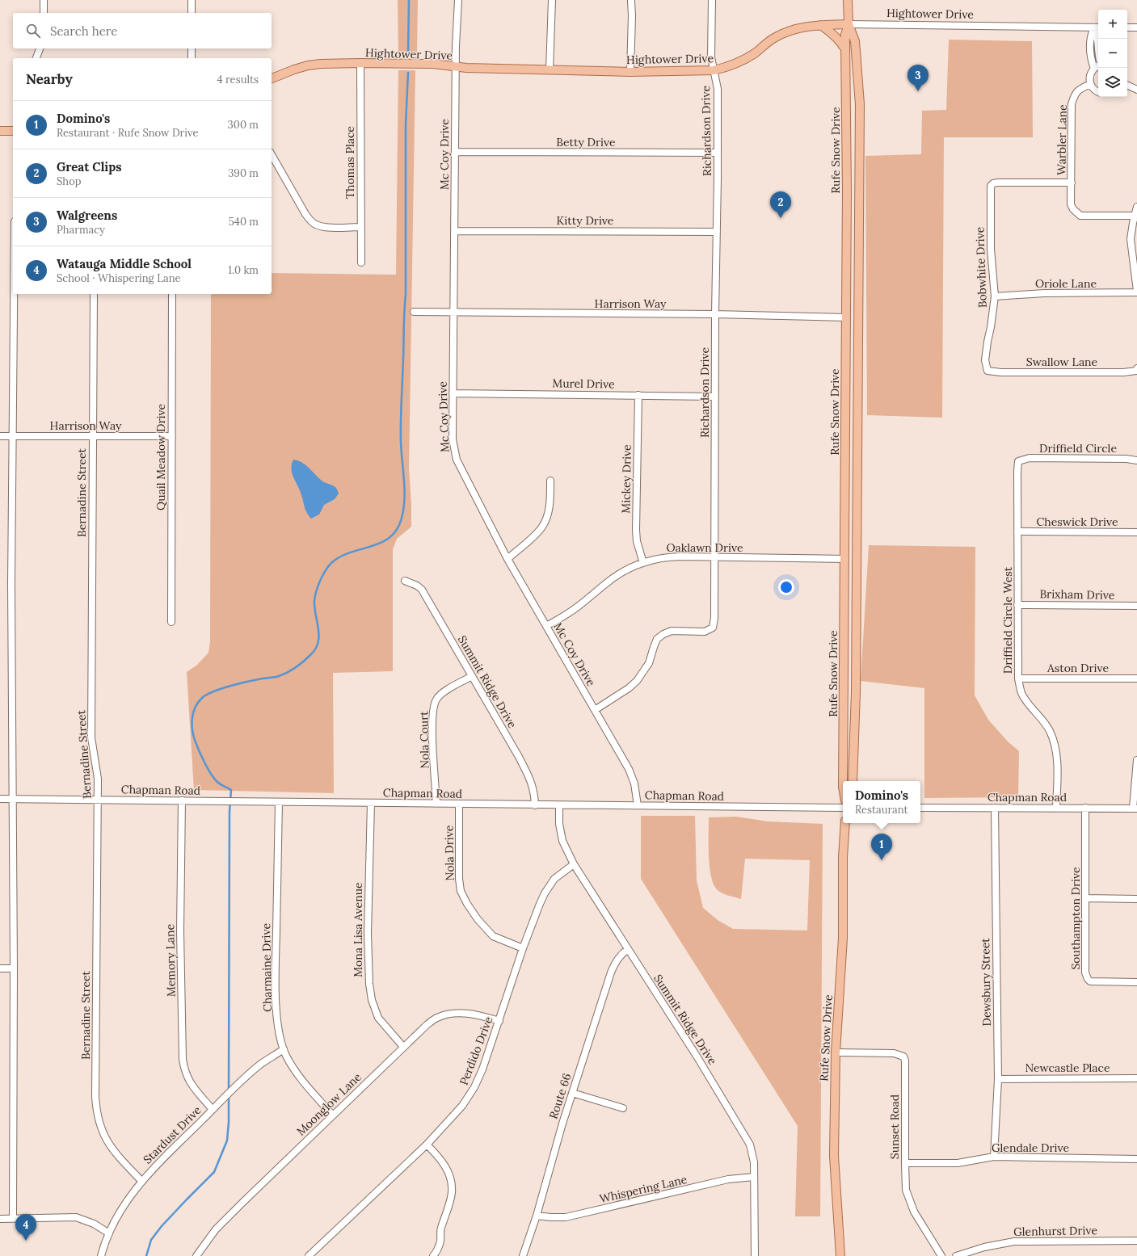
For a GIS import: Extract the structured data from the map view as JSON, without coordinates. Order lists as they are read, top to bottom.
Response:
{
  "streets": {
    "main road": ["Hightower Drive", "Rufe Snow Drive"],
    "street": [
      "Richardson Drive",
      "Warbler Lane",
      "Betty Drive",
      "Mc Coy Drive",
      "Thomas Place",
      "Kitty Drive",
      "Bobwhite Drive",
      "Oriole Lane",
      "Harrison Way",
      "Swallow Lane",
      "Murel Drive",
      "Driffield Circle",
      "Quail Meadow Drive",
      "Mickey Drive",
      "Bernadine Street",
      "Cheswick Drive",
      "Oaklawn Drive",
      "Brixham Drive",
      "Driffield Circle West",
      "Aston Drive",
      "Summit Ridge Drive",
      "Nola Court",
      "Chapman Road",
      "Nola Drive",
      "Southampton Drive",
      "Mona Lisa Avenue",
      "Memory Lane",
      "Charmaine Drive",
      "Dewsbury Street",
      "Perdido Drive",
      "Newcastle Place",
      "Route 66",
      "Moonglow Lane",
      "Sunset Road",
      "Stardust Drive",
      "Glendale Drive",
      "Whispering Lane",
      "Glenhurst Drive"
    ]
  },
  "crossings": [
    ["Hightower Drive", "Richardson Drive"],
    ["Hightower Drive", "Rufe Snow Drive"],
    ["Hightower Drive", "Mc Coy Drive"],
    ["Hightower Drive", "Thomas Place"],
    ["Richardson Drive", "Betty Drive"],
    ["Richardson Drive", "Mc Coy Drive"],
    ["Richardson Drive", "Kitty Drive"],
    ["Richardson Drive", "Harrison Way"],
    ["Richardson Drive", "Murel Drive"],
    ["Richardson Drive", "Oaklawn Drive"],
    ["Warbler Lane", "Bobwhite Drive"],
    ["Betty Drive", "Mc Coy Drive"],
    ["Rufe Snow Drive", "Harrison Way"],
    ["Rufe Snow Drive", "Oaklawn Drive"],
    ["Rufe Snow Drive", "Sunset Road"],
    ["Mc Coy Drive", "Kitty Drive"],
    ["Mc Coy Drive", "Harrison Way"],
    ["Mc Coy Drive", "Murel Drive"],
    ["Mc Coy Drive", "Oaklawn Drive"],
    ["Mc Coy Drive", "Chapman Road"],
    ["Bobwhite Drive", "Oriole Lane"],
    ["Bobwhite Drive", "Swallow Lane"],
    ["Harrison Way", "Quail Meadow Drive"],
    ["Harrison Way", "Bernadine Street"],
    ["Murel Drive", "Mickey Drive"],
    ["Driffield Circle", "Driffield Circle West"],
    ["Mickey Drive", "Oaklawn Drive"],
    ["Bernadine Street", "Chapman Road"],
    ["Bernadine Street", "Stardust Drive"],
    ["Cheswick Drive", "Driffield Circle West"],
    ["Brixham Drive", "Driffield Circle West"],
    ["Driffield Circle West", "Aston Drive"],
    ["Driffield Circle West", "Chapman Road"],
    ["Summit Ridge Drive", "Nola Court"],
    ["Summit Ridge Drive", "Chapman Road"],
    ["Summit Ridge Drive", "Perdido Drive"],
    ["Summit Ridge Drive", "Route 66"],
    ["Summit Ridge Drive", "Whispering Lane"],
    ["Nola Court", "Chapman Road"],
    ["Chapman Road", "Nola Drive"],
    ["Chapman Road", "Southampton Drive"],
    ["Chapman Road", "Mona Lisa Avenue"],
    ["Chapman Road", "Memory Lane"],
    ["Chapman Road", "Charmaine Drive"],
    ["Chapman Road", "Dewsbury Street"],
    ["Nola Drive", "Perdido Drive"],
    ["Mona Lisa Avenue", "Moonglow Lane"],
    ["Memory Lane", "Stardust Drive"],
    ["Charmaine Drive", "Moonglow Lane"],
    ["Charmaine Drive", "Stardust Drive"],
    ["Dewsbury Street", "Newcastle Place"],
    ["Dewsbury Street", "Glendale Drive"],
    ["Perdido Drive", "Moonglow Lane"],
    ["Route 66", "Whispering Lane"],
    ["Sunset Road", "Glendale Drive"]
  ],
  "page": {
    "map_buttons": ["+", "−"],
    "search": "Search here",
    "heading": ["Nearby", "4 results"],
    "pins": [
      "3",
      "2",
      "1",
      "4"
    ],
    "list": [
      {
        "mark": "1",
        "name": "Domino's",
        "note": "Restaurant · Rufe Snow Drive",
        "value": "300 m"
      },
      {
        "mark": "2",
        "name": "Great Clips",
        "note": "Shop",
        "value": "390 m"
      },
      {
        "mark": "3",
        "name": "Walgreens",
        "note": "Pharmacy",
        "value": "540 m"
      },
      {
        "mark": "4",
        "name": "Watauga Middle School",
        "note": "School · Whispering Lane",
        "value": "1.0 km"
      }
    ],
    "popup": ["Domino's", "Restaurant"]
  }
}
